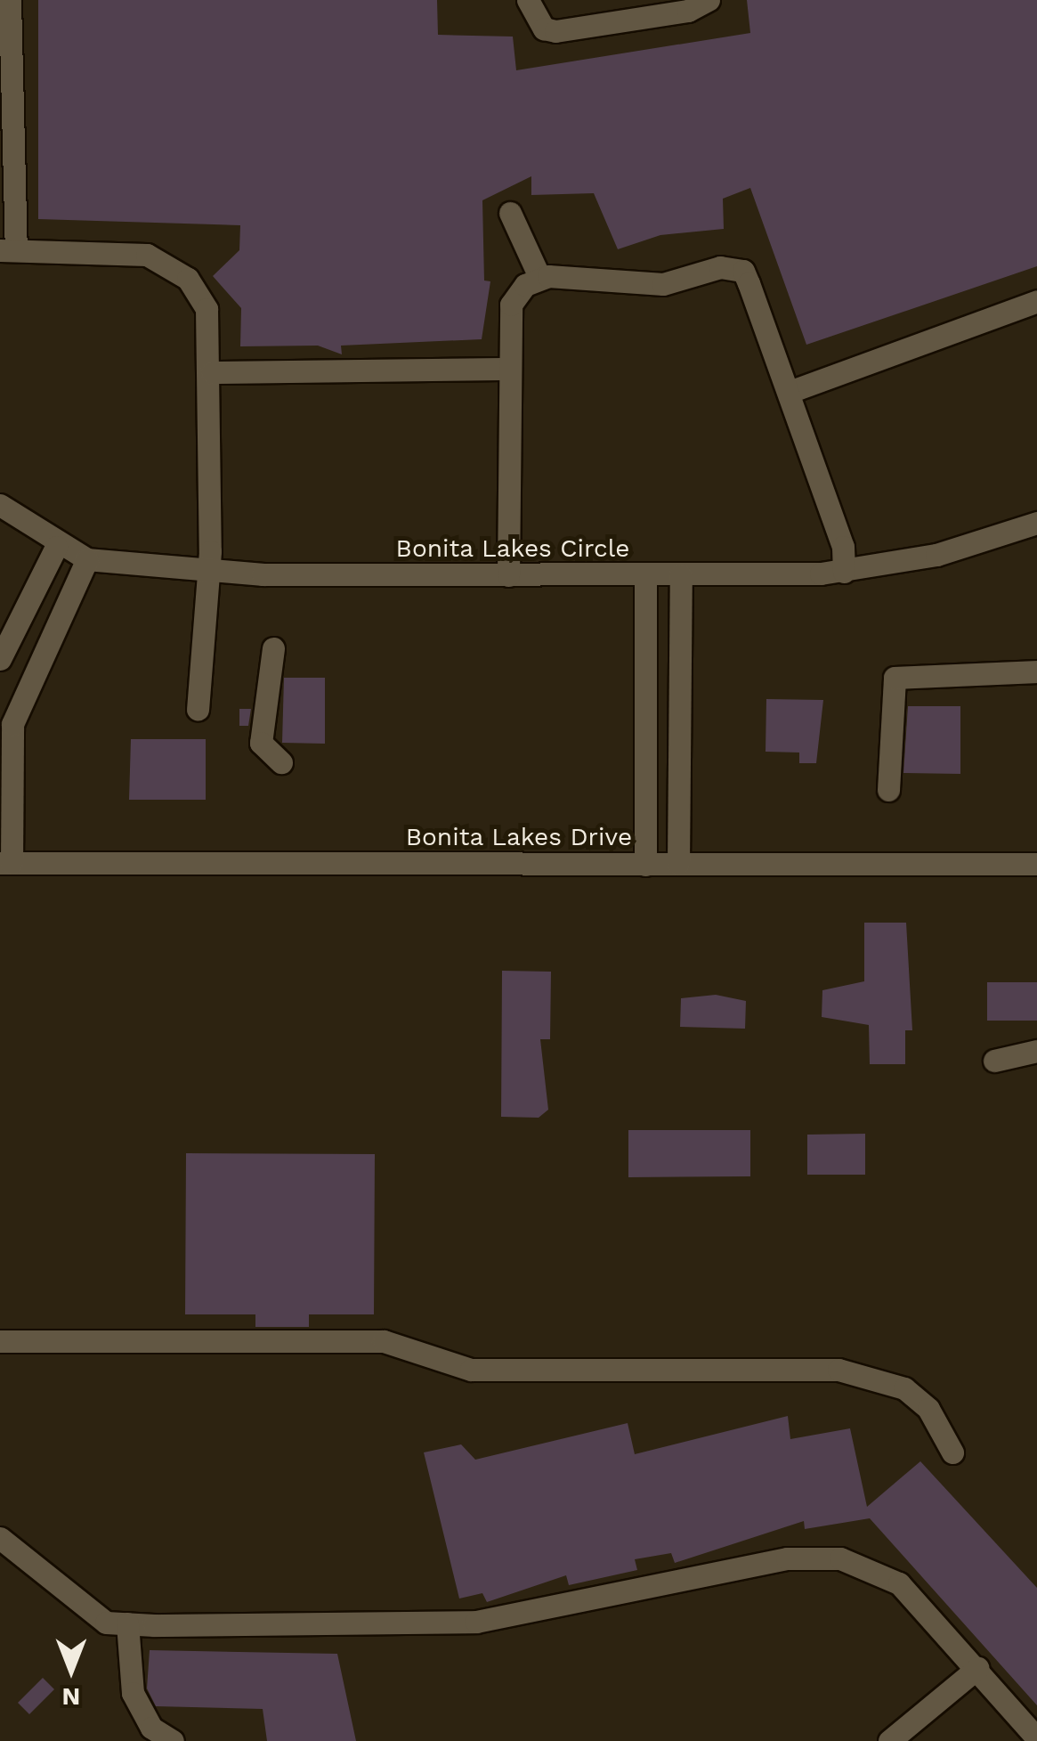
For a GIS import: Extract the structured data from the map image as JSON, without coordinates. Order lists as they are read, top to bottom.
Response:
{
  "streets": {
    "street": ["Bonita Lakes Circle", "Bonita Lakes Drive"]
  },
  "north": "bottom"
}
